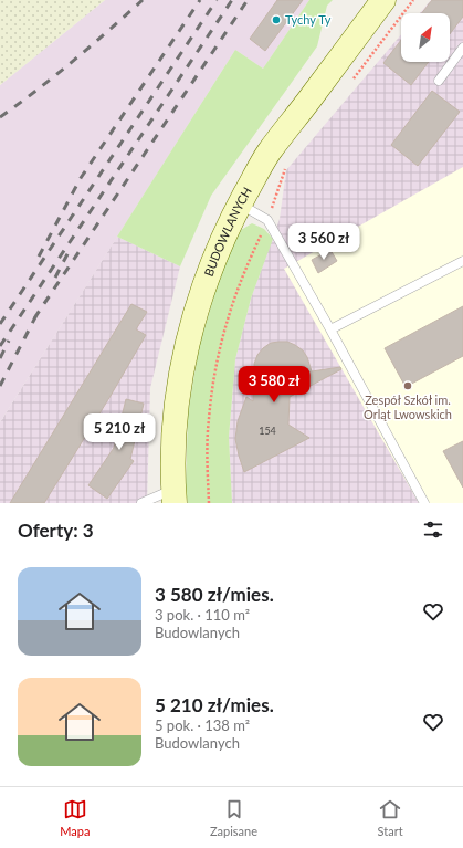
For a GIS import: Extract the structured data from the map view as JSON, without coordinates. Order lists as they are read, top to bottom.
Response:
{
  "streets": {
    "street": ["BUDOWLANYCH"]
  },
  "places": ["Tychy Ty", "Zespół Szkół im. Orląt Lwowskich"],
  "house_numbers": ["154"],
  "north": "top right",
  "page": {
    "price": ["3 560 zł", "3 580 zł", "5 210 zł"],
    "heading": "Oferty: 3",
    "list": [
      {
        "name": "3 580 zł/mies.",
        "note": "3 pok. · 110 m² · Budowlanych"
      },
      {
        "name": "5 210 zł/mies.",
        "note": "5 pok. · 138 m² · Budowlanych"
      }
    ],
    "tabs": ["Mapa", "Zapisane", "Start"]
  }
}
